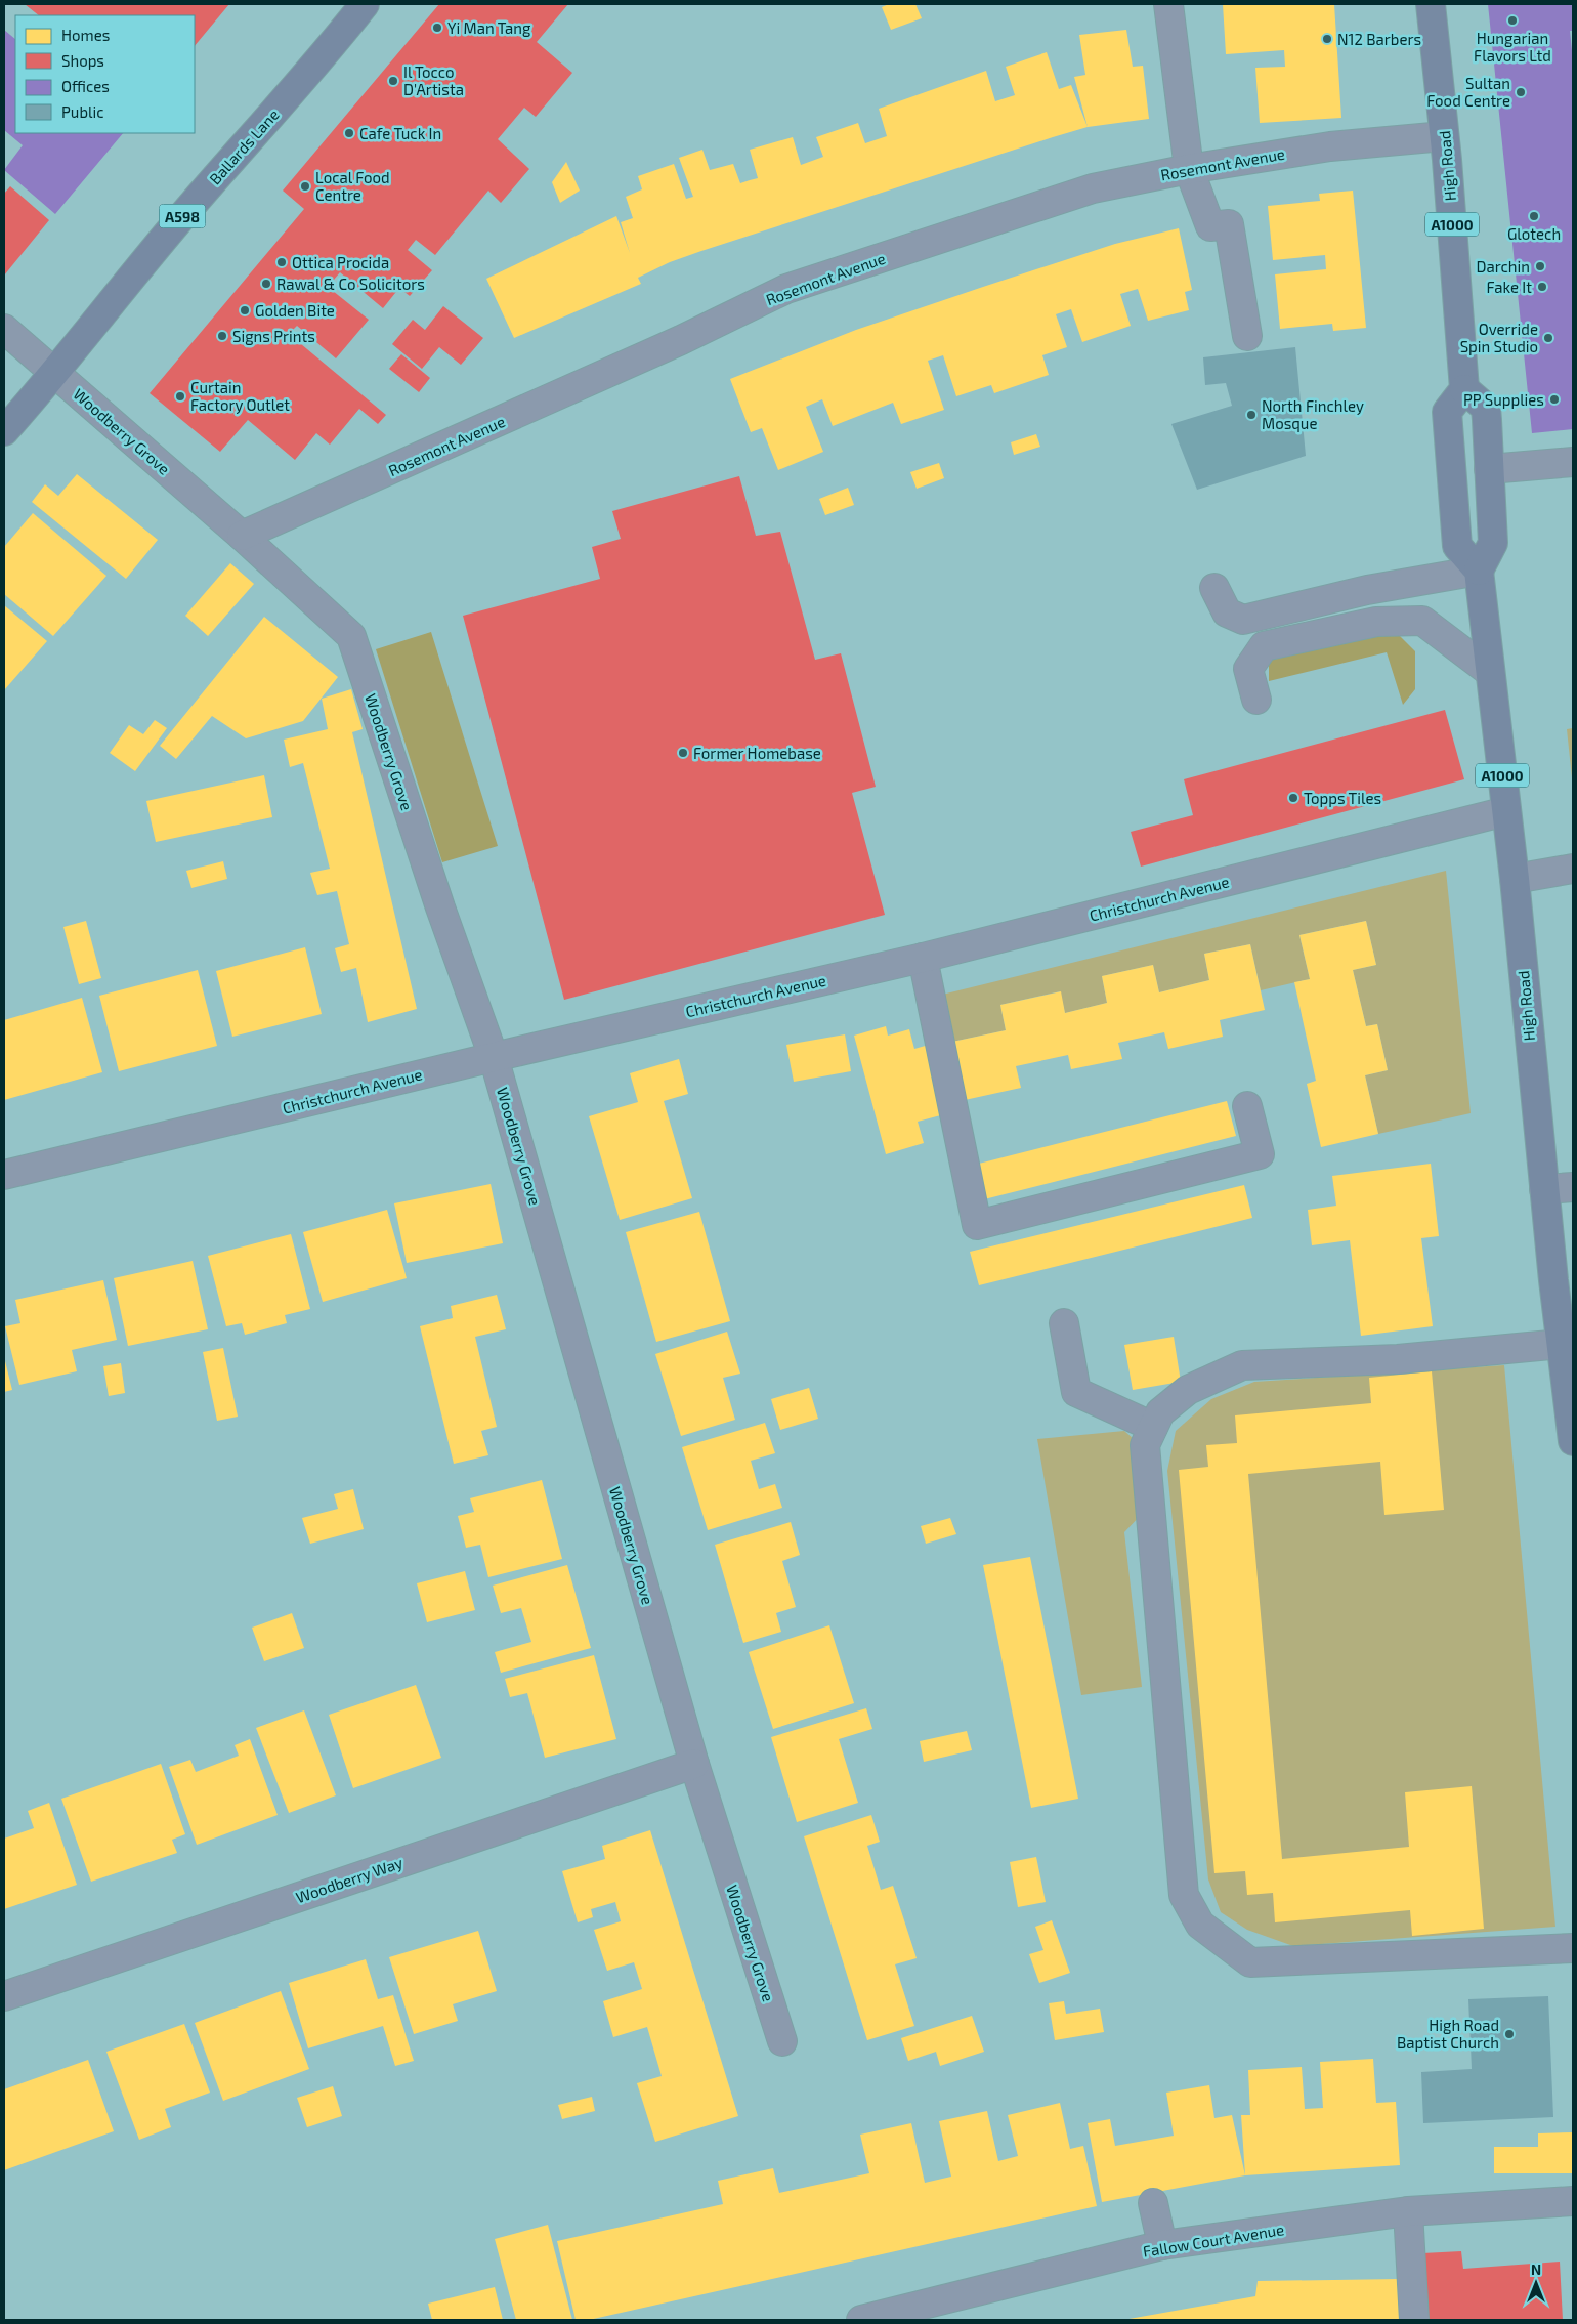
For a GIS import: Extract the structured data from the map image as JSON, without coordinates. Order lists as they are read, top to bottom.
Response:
{
  "streets": {
    "main road": [
      "Ballards Lane",
      "High Road",
      "A598",
      "A1000"
    ],
    "street": [
      "Rosemont Avenue",
      "Woodberry Grove",
      "Christchurch Avenue",
      "Woodberry Way",
      "Fallow Court Avenue"
    ]
  },
  "crossings": [
    ["Ballards Lane", "Woodberry Grove"],
    ["Rosemont Avenue", "High Road"],
    ["Rosemont Avenue", "Woodberry Grove"],
    ["High Road", "Christchurch Avenue"],
    ["Woodberry Grove", "Christchurch Avenue"],
    ["Woodberry Grove", "Woodberry Way"]
  ],
  "places": [
    "Hungarian Flavors Ltd",
    "Yi Man Tang",
    "N12 Barbers",
    "Il Tocco D'Artista",
    "Sultan Food Centre",
    "Cafe Tuck In",
    "Local Food Centre",
    "Glotech",
    "Ottica Procida",
    "Darchin",
    "Rawal & Co Solicitors",
    "Fake It",
    "Golden Bite",
    "Signs Prints",
    "Override Spin Studio",
    "Curtain Factory Outlet",
    "PP Supplies",
    "North Finchley Mosque",
    "Former Homebase",
    "Topps Tiles",
    "High Road Baptist Church"
  ],
  "legend": [
    "Homes",
    "Shops",
    "Offices",
    "Public"
  ],
  "north": "top"
}
